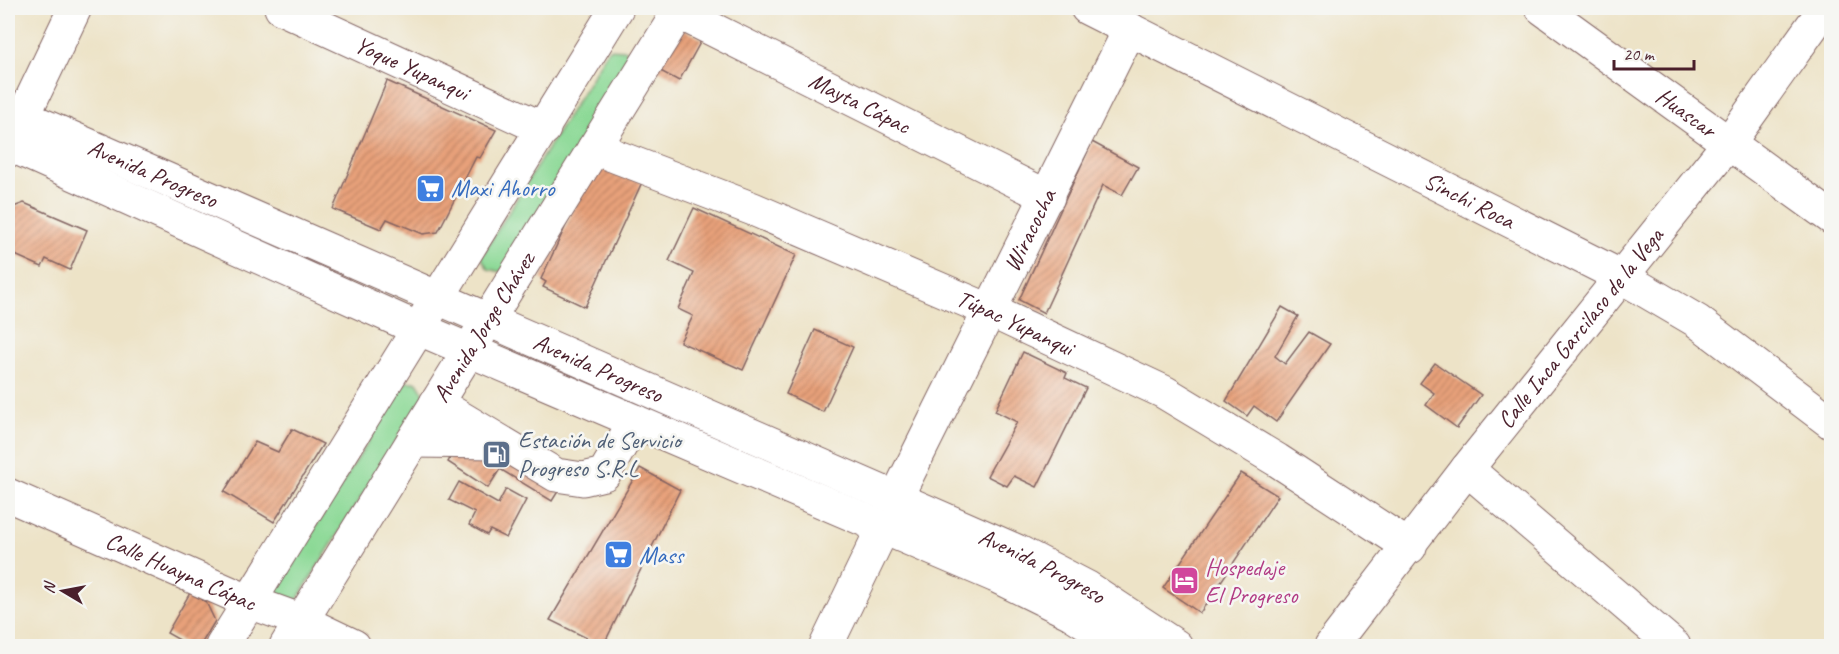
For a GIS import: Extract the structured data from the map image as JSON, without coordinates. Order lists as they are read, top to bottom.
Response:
{
  "streets": {
    "street": [
      "Yoque Yupanqui",
      "Mayta Cápac",
      "Huascar",
      "Avenida Progreso",
      "Sinchi Roca",
      "Wiracocha",
      "Túpac Yupanqui",
      "Avenida Jorge Chávez",
      "Calle Inca Garcilaso de la Vega",
      "Calle Huayna Cápac"
    ]
  },
  "crossings": [
    ["Mayta Cápac", "Wiracocha"],
    ["Mayta Cápac", "Avenida Jorge Chávez"],
    ["Huascar", "Calle Inca Garcilaso de la Vega"],
    ["Avenida Progreso", "Wiracocha"],
    ["Avenida Progreso", "Avenida Jorge Chávez"],
    ["Sinchi Roca", "Wiracocha"],
    ["Sinchi Roca", "Calle Inca Garcilaso de la Vega"],
    ["Wiracocha", "Túpac Yupanqui"],
    ["Túpac Yupanqui", "Avenida Jorge Chávez"],
    ["Túpac Yupanqui", "Calle Inca Garcilaso de la Vega"],
    ["Avenida Jorge Chávez", "Calle Huayna Cápac"]
  ],
  "places": {
    "supermarket": ["Maxi Ahorro", "Mass"],
    "fuel station": ["Estación de Servicio Progreso S.R.L"],
    "hotel": ["Hospedaje El Progreso"]
  },
  "scale_bar": "20 m",
  "north": "left"
}
